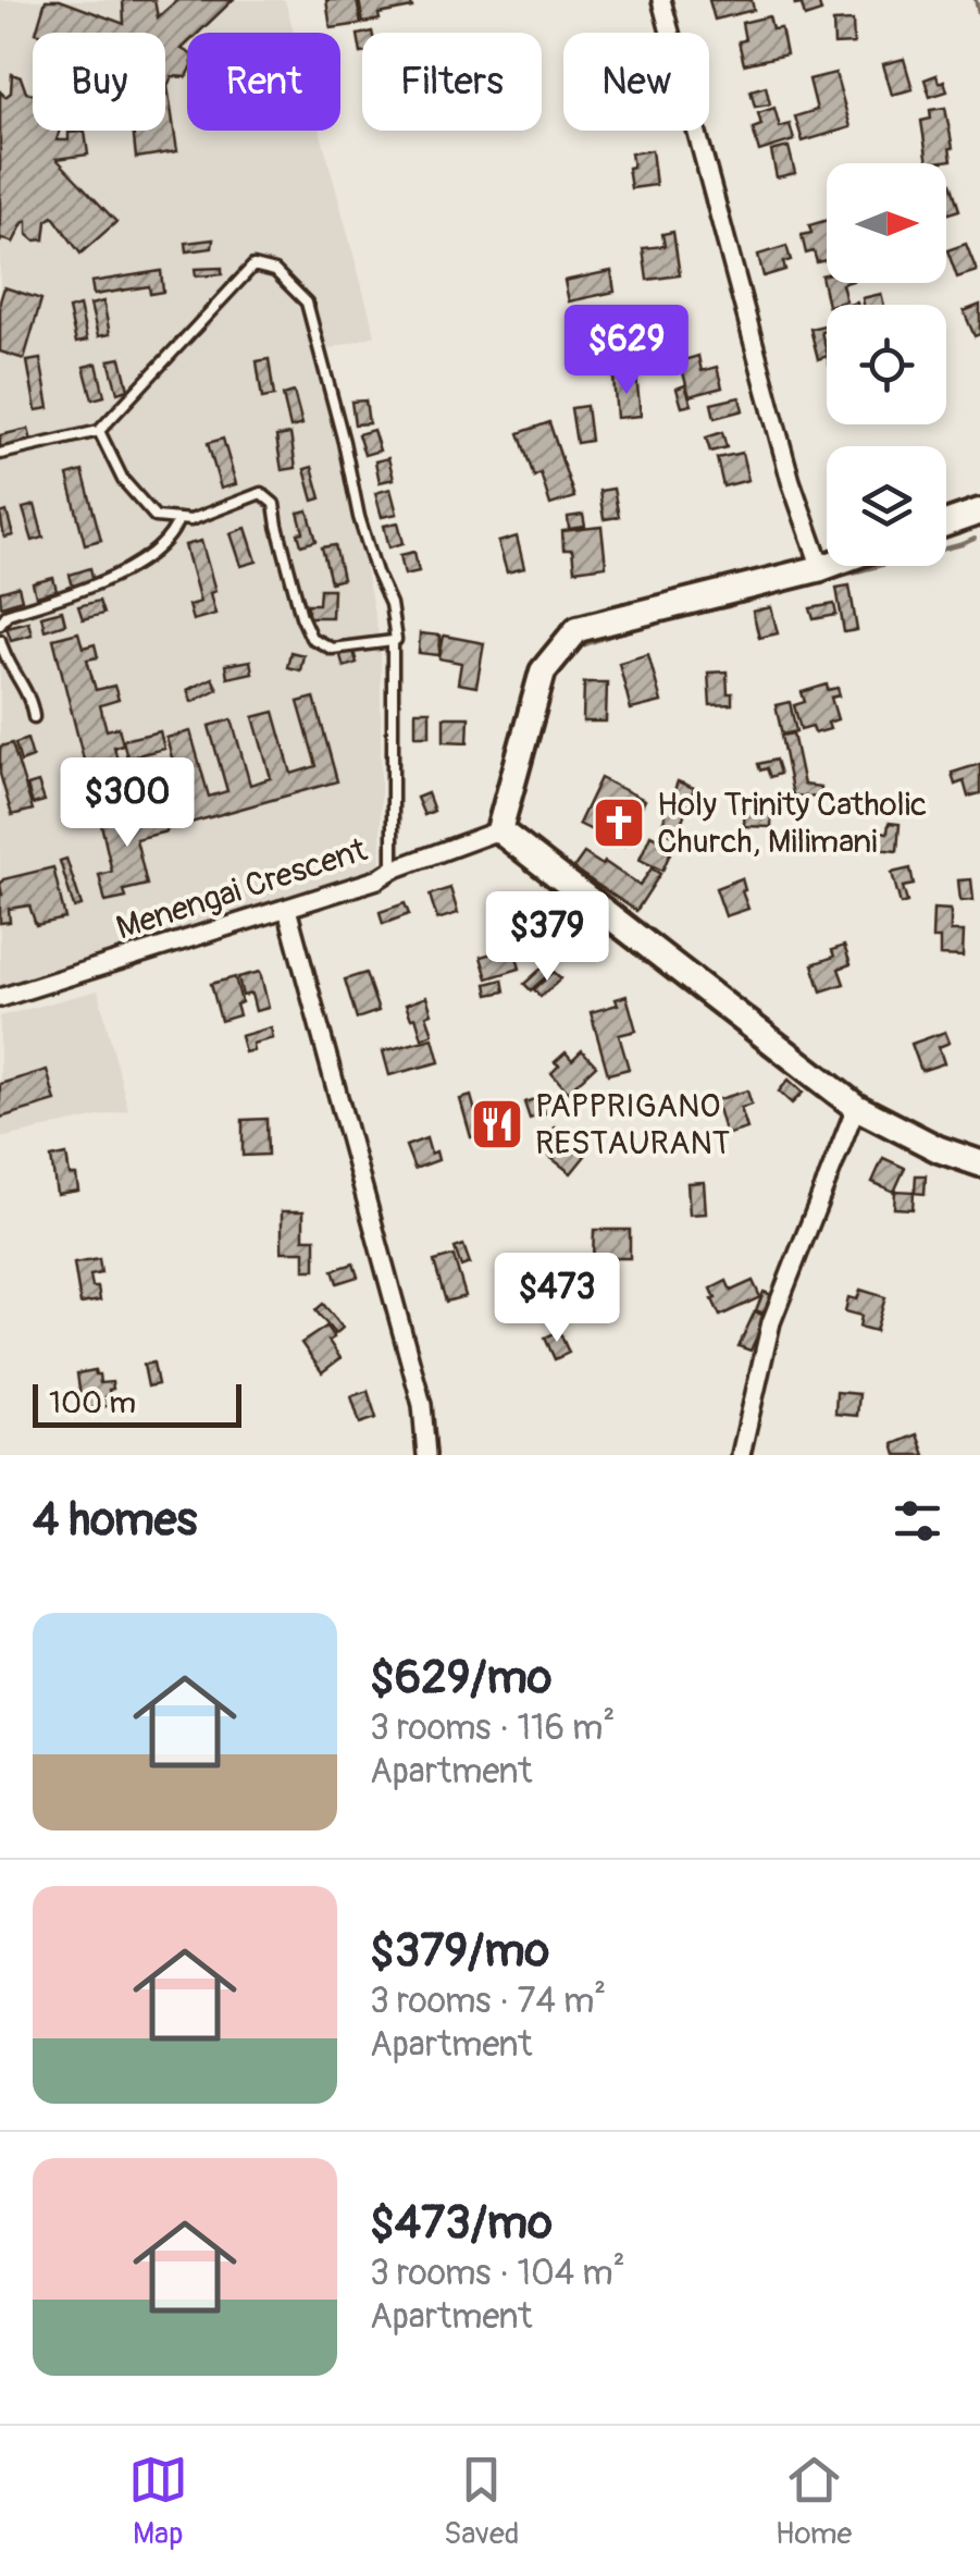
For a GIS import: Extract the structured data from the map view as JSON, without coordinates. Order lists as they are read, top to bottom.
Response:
{
  "streets": {
    "street": ["Menengai Crescent"]
  },
  "places": {
    "church": ["Holy Trinity Catholic Church, Milimani"],
    "restaurant": ["PAPPRIGANO RESTAURANT"]
  },
  "scale_bar": "100 m",
  "north": "right",
  "page": {
    "chip": [
      "Buy",
      "Rent",
      "Filters",
      "New"
    ],
    "price": [
      "$629",
      "$300",
      "$379",
      "$473"
    ],
    "scale": "100 m",
    "heading": "4 homes",
    "list": [
      {
        "name": "$629/mo",
        "note": "3 rooms · 116 m² · Apartment"
      },
      {
        "name": "$379/mo",
        "note": "3 rooms · 74 m² · Apartment"
      },
      {
        "name": "$473/mo",
        "note": "3 rooms · 104 m² · Apartment"
      }
    ],
    "tabs": ["Map", "Saved", "Home"]
  }
}
